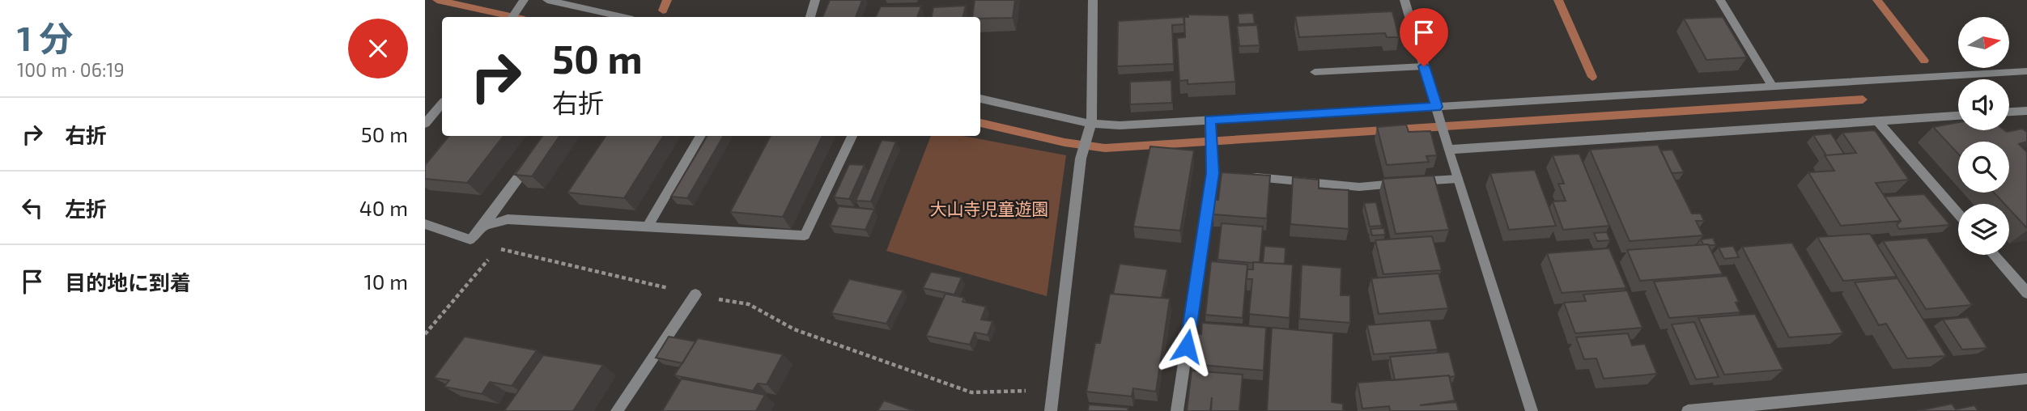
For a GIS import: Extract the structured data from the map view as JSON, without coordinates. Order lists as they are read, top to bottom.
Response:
{
  "parks": ["大山寺児童遊園"],
  "north": "right",
  "page": {
    "heading": ["1 分", "100 m · 06:19"],
    "turn": ["50 m", "右折"],
    "list": [
      {
        "name": "右折",
        "value": "50 m"
      },
      {
        "name": "左折",
        "value": "40 m"
      },
      {
        "name": "目的地に到着",
        "value": "10 m"
      }
    ]
  }
}
